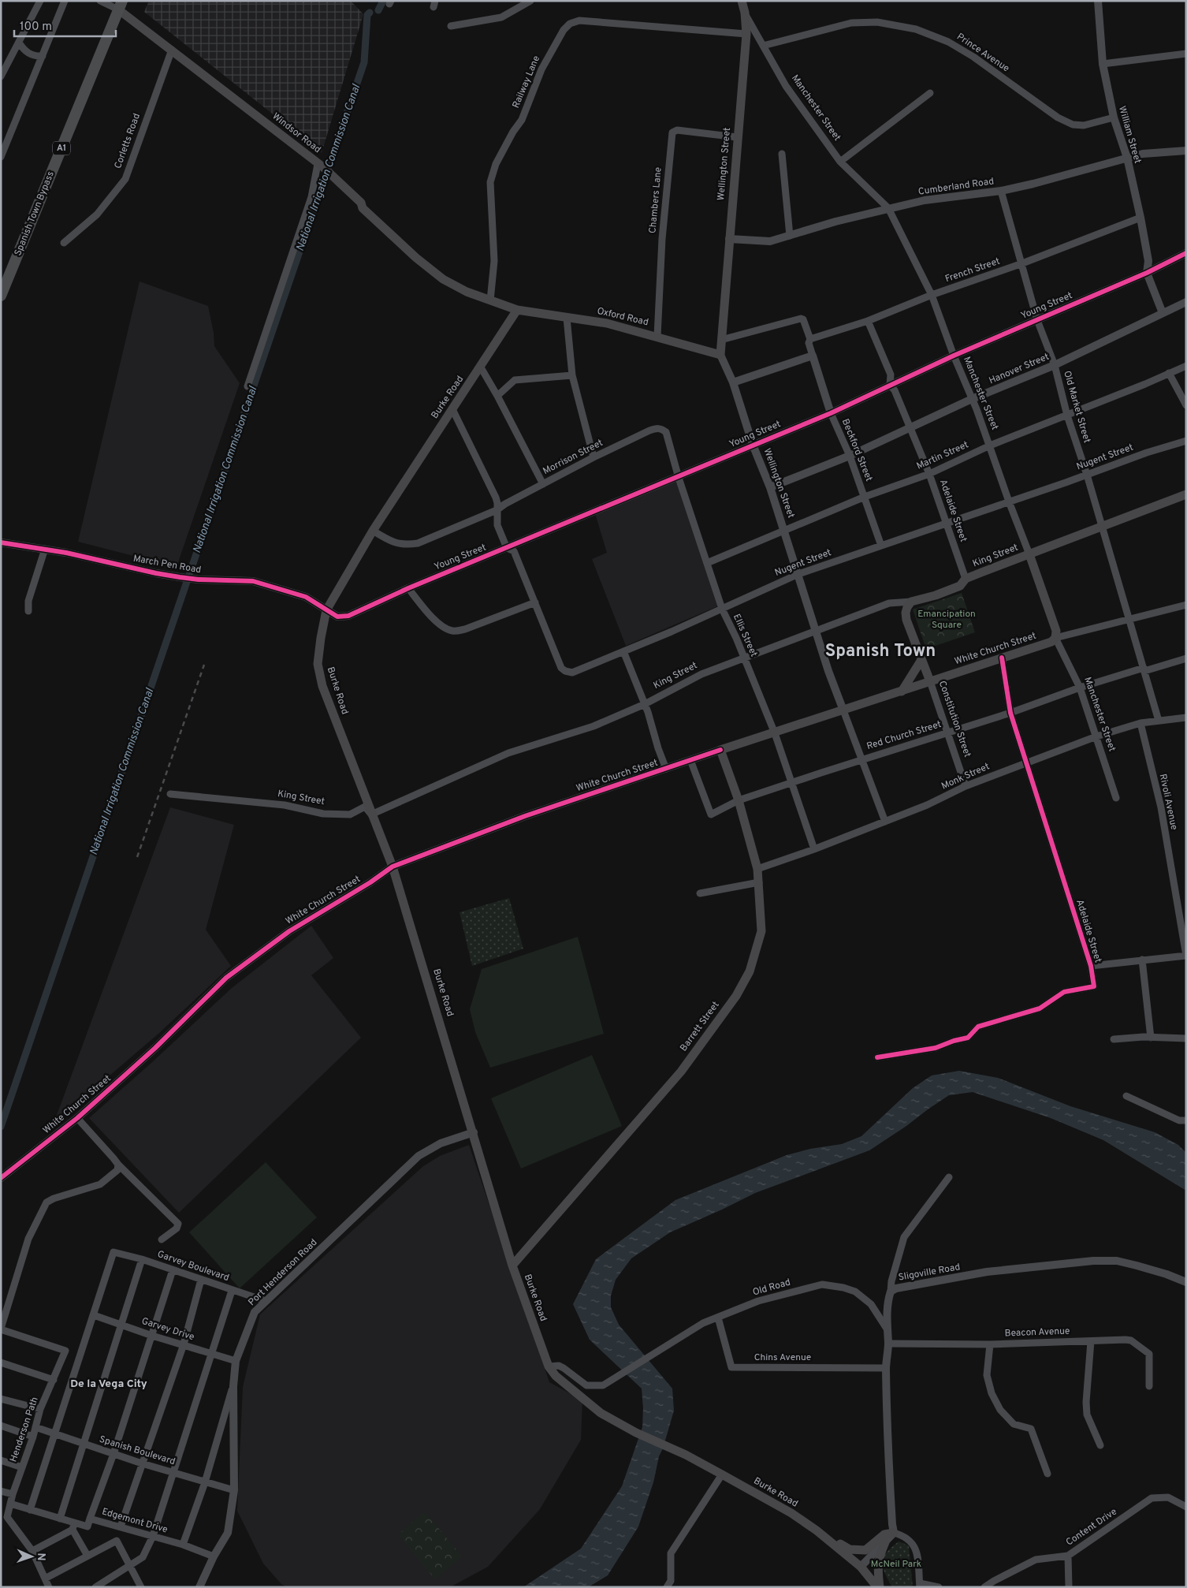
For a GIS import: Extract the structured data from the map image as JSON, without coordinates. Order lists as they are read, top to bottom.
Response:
{
  "streets": {
    "main road": [
      "Manchester Street",
      "Windsor Road",
      "A1",
      "Wellington Street",
      "Spanish Town Bypass",
      "Oxford Road",
      "Burke Road",
      "King Street",
      "White Church Street",
      "Constitution Street",
      "Barrett Street"
    ],
    "street": [
      "Prince Avenue",
      "Railway Lane",
      "William Street",
      "Corletts Road",
      "Cumberland Road",
      "Chambers Lane",
      "French Street",
      "Young Street",
      "Hanover Street",
      "Old Market Street",
      "Beckford Street",
      "Martin Street",
      "Morrison Street",
      "Nugent Street",
      "Adelaide Street",
      "March Pen Road",
      "Ellis Street",
      "Red Church Street",
      "Monk Street",
      "Rivoli Avenue",
      "Garvey Boulevard",
      "Port Henderson Road",
      "Sligoville Road",
      "Old Road",
      "Garvey Drive",
      "Beacon Avenue",
      "Chins Avenue",
      "Henderson Path",
      "Spanish Boulevard",
      "Edgemont Drive",
      "Content Drive"
    ]
  },
  "crossings": [
    ["Prince Avenue", "Manchester Street"],
    ["Prince Avenue", "William Street"],
    ["Railway Lane", "Windsor Road"],
    ["Railway Lane", "Wellington Street"],
    ["Manchester Street", "Wellington Street"],
    ["Manchester Street", "Cumberland Road"],
    ["Manchester Street", "French Street"],
    ["Manchester Street", "Young Street"],
    ["Manchester Street", "Hanover Street"],
    ["Manchester Street", "Martin Street"],
    ["Manchester Street", "Nugent Street"],
    ["Manchester Street", "King Street"],
    ["Manchester Street", "White Church Street"],
    ["Manchester Street", "Red Church Street"],
    ["Manchester Street", "Monk Street"],
    ["Windsor Road", "Corletts Road"],
    ["Windsor Road", "Spanish Town Bypass"],
    ["Windsor Road", "Oxford Road"],
    ["Windsor Road", "Burke Road"],
    ["William Street", "Cumberland Road"],
    ["William Street", "French Street"],
    ["William Street", "Young Street"],
    ["Wellington Street", "Cumberland Road"],
    ["Wellington Street", "Chambers Lane"],
    ["Wellington Street", "Young Street"],
    ["Wellington Street", "Oxford Road"],
    ["Wellington Street", "Hanover Street"],
    ["Wellington Street", "Beckford Street"],
    ["Wellington Street", "Martin Street"],
    ["Wellington Street", "Nugent Street"],
    ["Wellington Street", "King Street"],
    ["Wellington Street", "White Church Street"],
    ["Wellington Street", "Red Church Street"],
    ["Wellington Street", "Monk Street"],
    ["Cumberland Road", "Old Market Street"],
    ["Chambers Lane", "Oxford Road"],
    ["French Street", "Old Market Street"],
    ["French Street", "Beckford Street"],
    ["French Street", "Adelaide Street"],
    ["Young Street", "Burke Road"],
    ["Young Street", "Old Market Street"],
    ["Young Street", "Beckford Street"],
    ["Young Street", "Nugent Street"],
    ["Young Street", "Adelaide Street"],
    ["Young Street", "March Pen Road"],
    ["Young Street", "Ellis Street"],
    ["Oxford Road", "Burke Road"],
    ["Hanover Street", "Old Market Street"],
    ["Hanover Street", "Beckford Street"],
    ["Hanover Street", "Adelaide Street"],
    ["Burke Road", "Morrison Street"],
    ["Burke Road", "King Street"],
    ["Burke Road", "March Pen Road"],
    ["Burke Road", "White Church Street"],
    ["Burke Road", "Barrett Street"],
    ["Burke Road", "Port Henderson Road"],
    ["Burke Road", "Old Road"],
    ["Old Market Street", "Martin Street"],
    ["Old Market Street", "Nugent Street"],
    ["Old Market Street", "King Street"],
    ["Old Market Street", "White Church Street"],
    ["Old Market Street", "Red Church Street"],
    ["Old Market Street", "Monk Street"],
    ["Beckford Street", "Martin Street"],
    ["Beckford Street", "Nugent Street"],
    ["Martin Street", "Adelaide Street"],
    ["Martin Street", "Ellis Street"],
    ["Morrison Street", "Ellis Street"],
    ["Nugent Street", "Adelaide Street"],
    ["Nugent Street", "Ellis Street"],
    ["Adelaide Street", "King Street"],
    ["Adelaide Street", "White Church Street"],
    ["Adelaide Street", "Red Church Street"],
    ["Adelaide Street", "Monk Street"],
    ["King Street", "Ellis Street"],
    ["King Street", "Constitution Street"],
    ["Ellis Street", "White Church Street"],
    ["Ellis Street", "Red Church Street"],
    ["Ellis Street", "Monk Street"],
    ["White Church Street", "Constitution Street"],
    ["White Church Street", "Red Church Street"],
    ["White Church Street", "Barrett Street"],
    ["Constitution Street", "Red Church Street"],
    ["Constitution Street", "Monk Street"],
    ["Red Church Street", "Barrett Street"],
    ["Monk Street", "Rivoli Avenue"],
    ["Monk Street", "Barrett Street"],
    ["Garvey Boulevard", "Port Henderson Road"],
    ["Garvey Boulevard", "Garvey Drive"],
    ["Port Henderson Road", "Garvey Drive"],
    ["Port Henderson Road", "Spanish Boulevard"],
    ["Port Henderson Road", "Edgemont Drive"],
    ["Sligoville Road", "Old Road"],
    ["Sligoville Road", "Beacon Avenue"],
    ["Sligoville Road", "Chins Avenue"],
    ["Old Road", "Chins Avenue"],
    ["Henderson Path", "Spanish Boulevard"],
    ["Henderson Path", "Edgemont Drive"]
  ],
  "districts": ["Spanish Town", "De la Vega City"],
  "water": ["National Irrigation Commission Canal"],
  "parks": ["Emancipation Square", "McNeil Park"],
  "scale_bar": "100 m",
  "north": "right"
}
